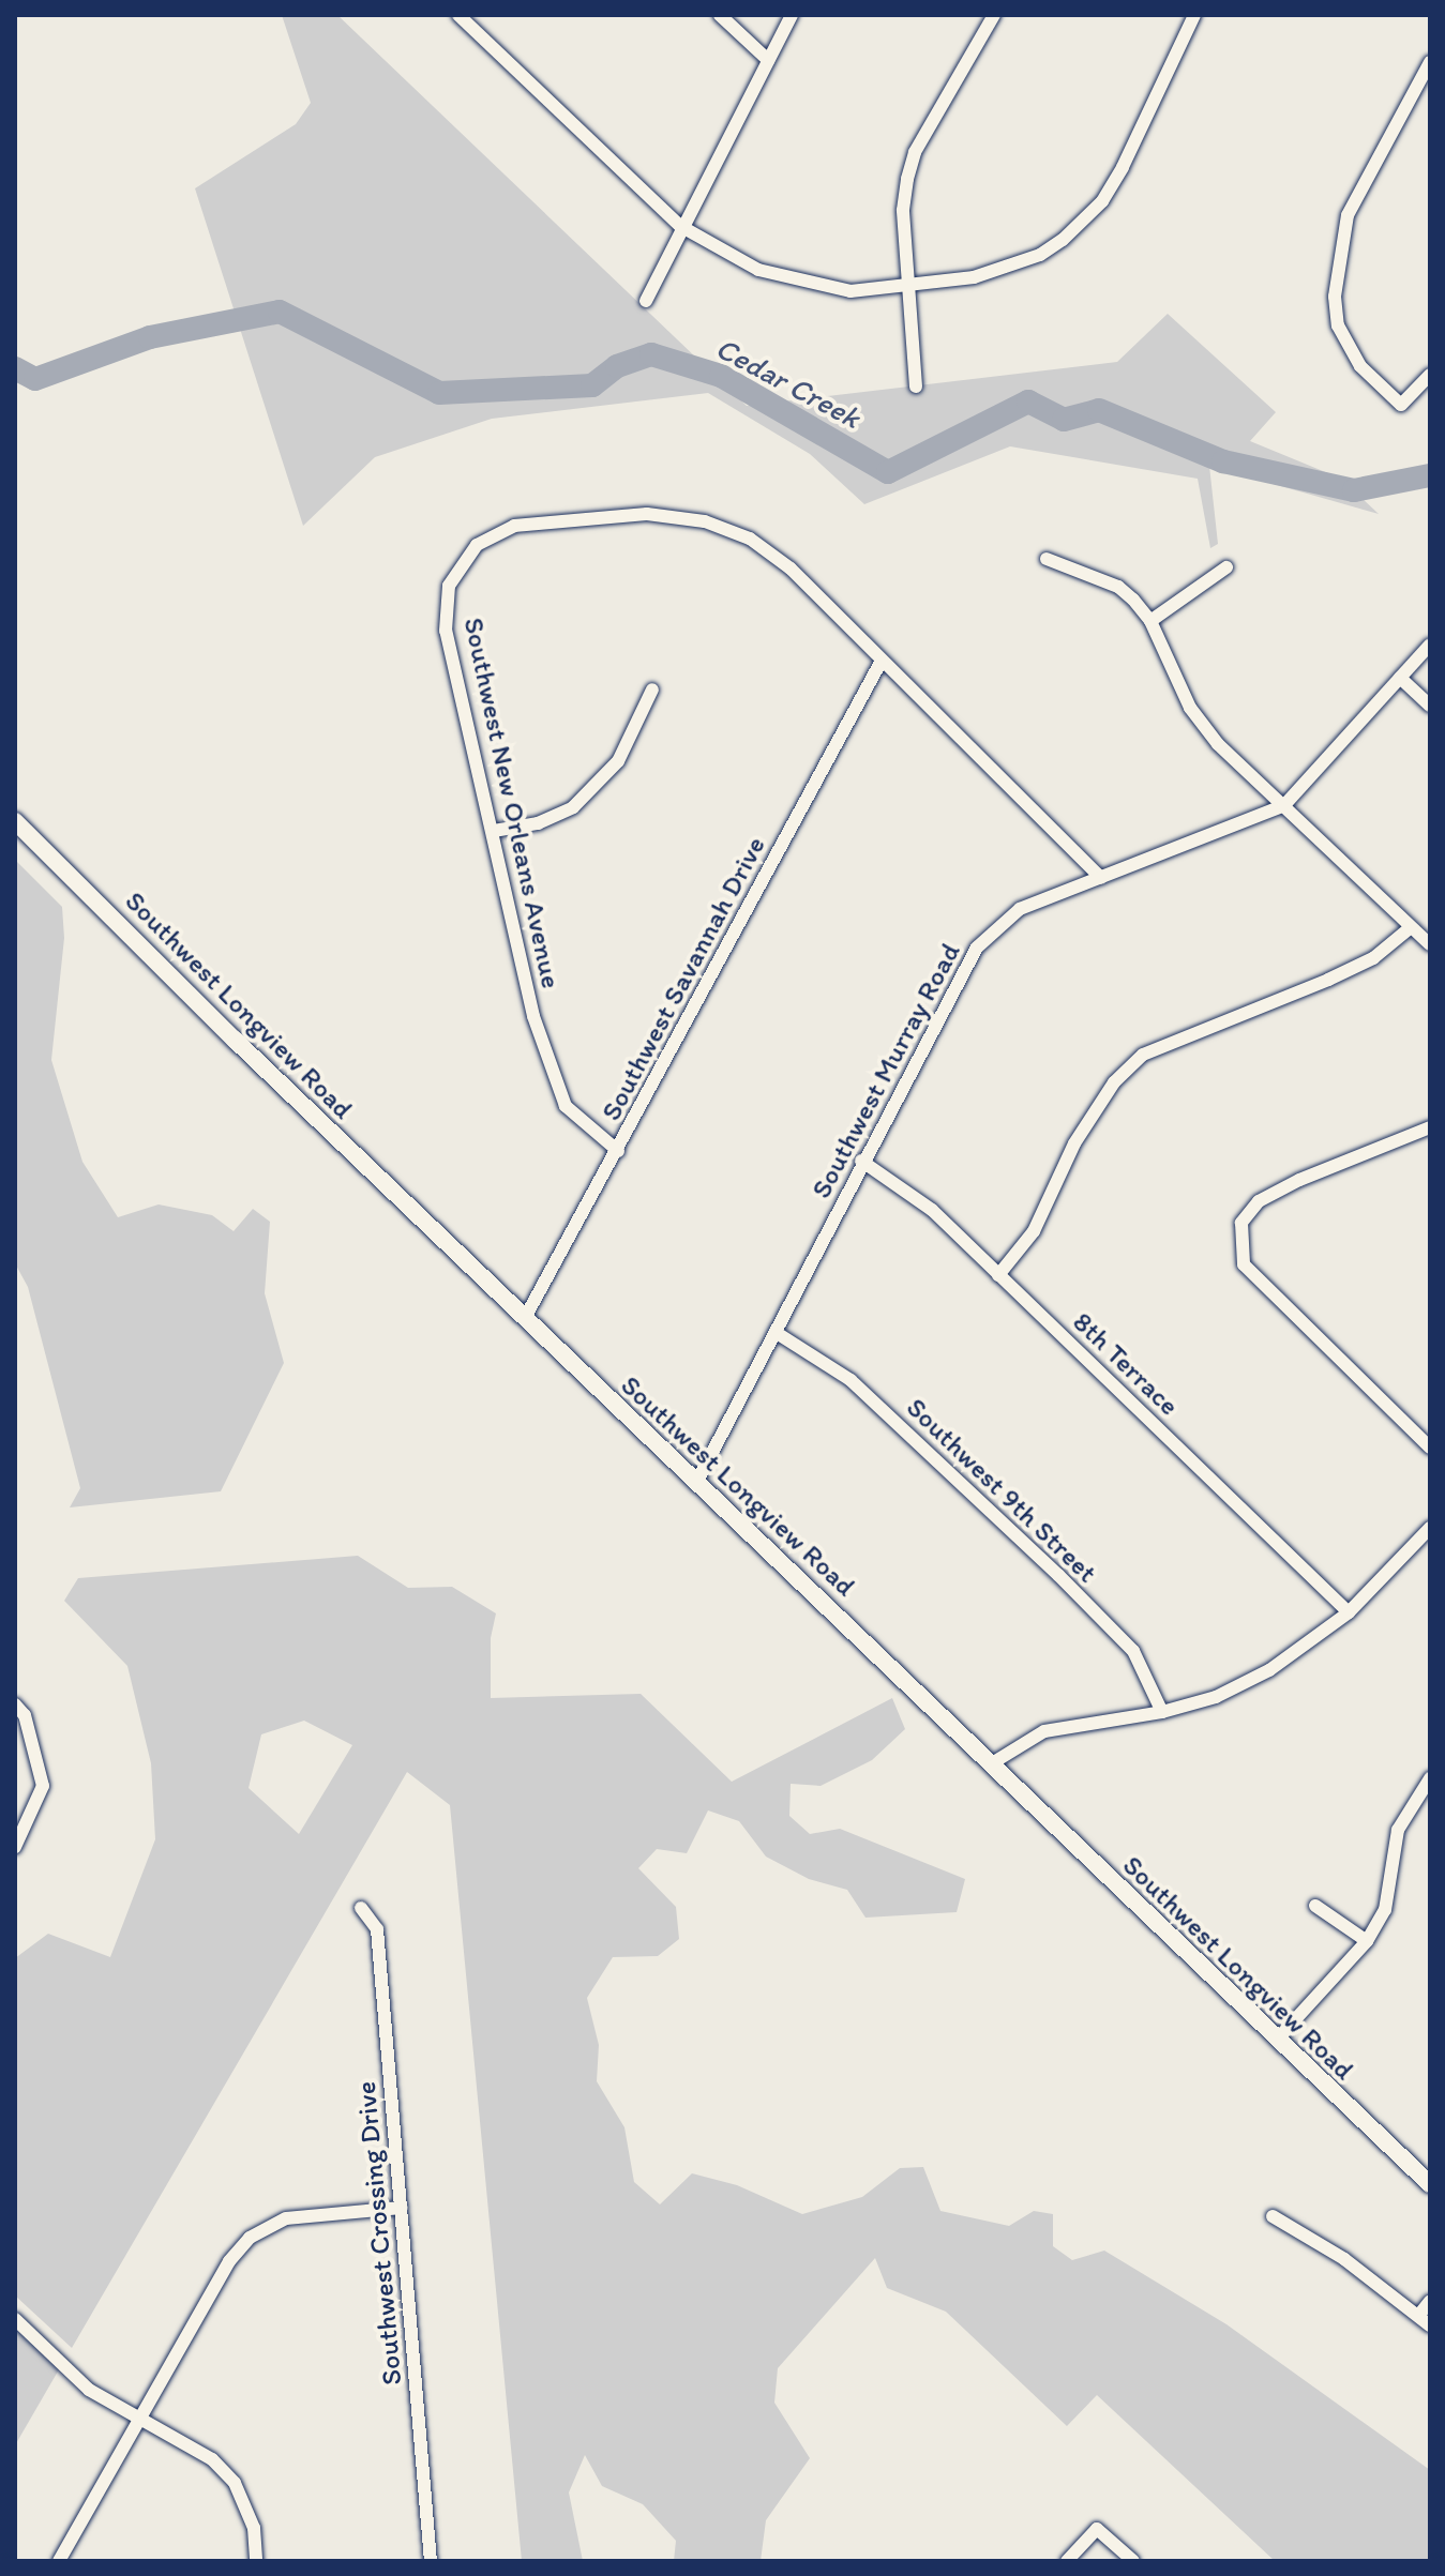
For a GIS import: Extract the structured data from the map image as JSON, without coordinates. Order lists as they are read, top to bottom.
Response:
{
  "streets": {
    "street": [
      "Southwest New Orleans Avenue",
      "Southwest Savannah Drive",
      "Southwest Longview Road",
      "Southwest Murray Road",
      "8th Terrace",
      "Southwest 9th Street",
      "Southwest Crossing Drive"
    ]
  },
  "crossings": [
    ["Southwest New Orleans Avenue", "Southwest Savannah Drive"],
    ["Southwest New Orleans Avenue", "Southwest Murray Road"],
    ["Southwest Savannah Drive", "Southwest Longview Road"],
    ["Southwest Longview Road", "Southwest Murray Road"],
    ["Southwest Murray Road", "8th Terrace"],
    ["Southwest Murray Road", "Southwest 9th Street"]
  ],
  "water": ["Cedar Creek"]
}
